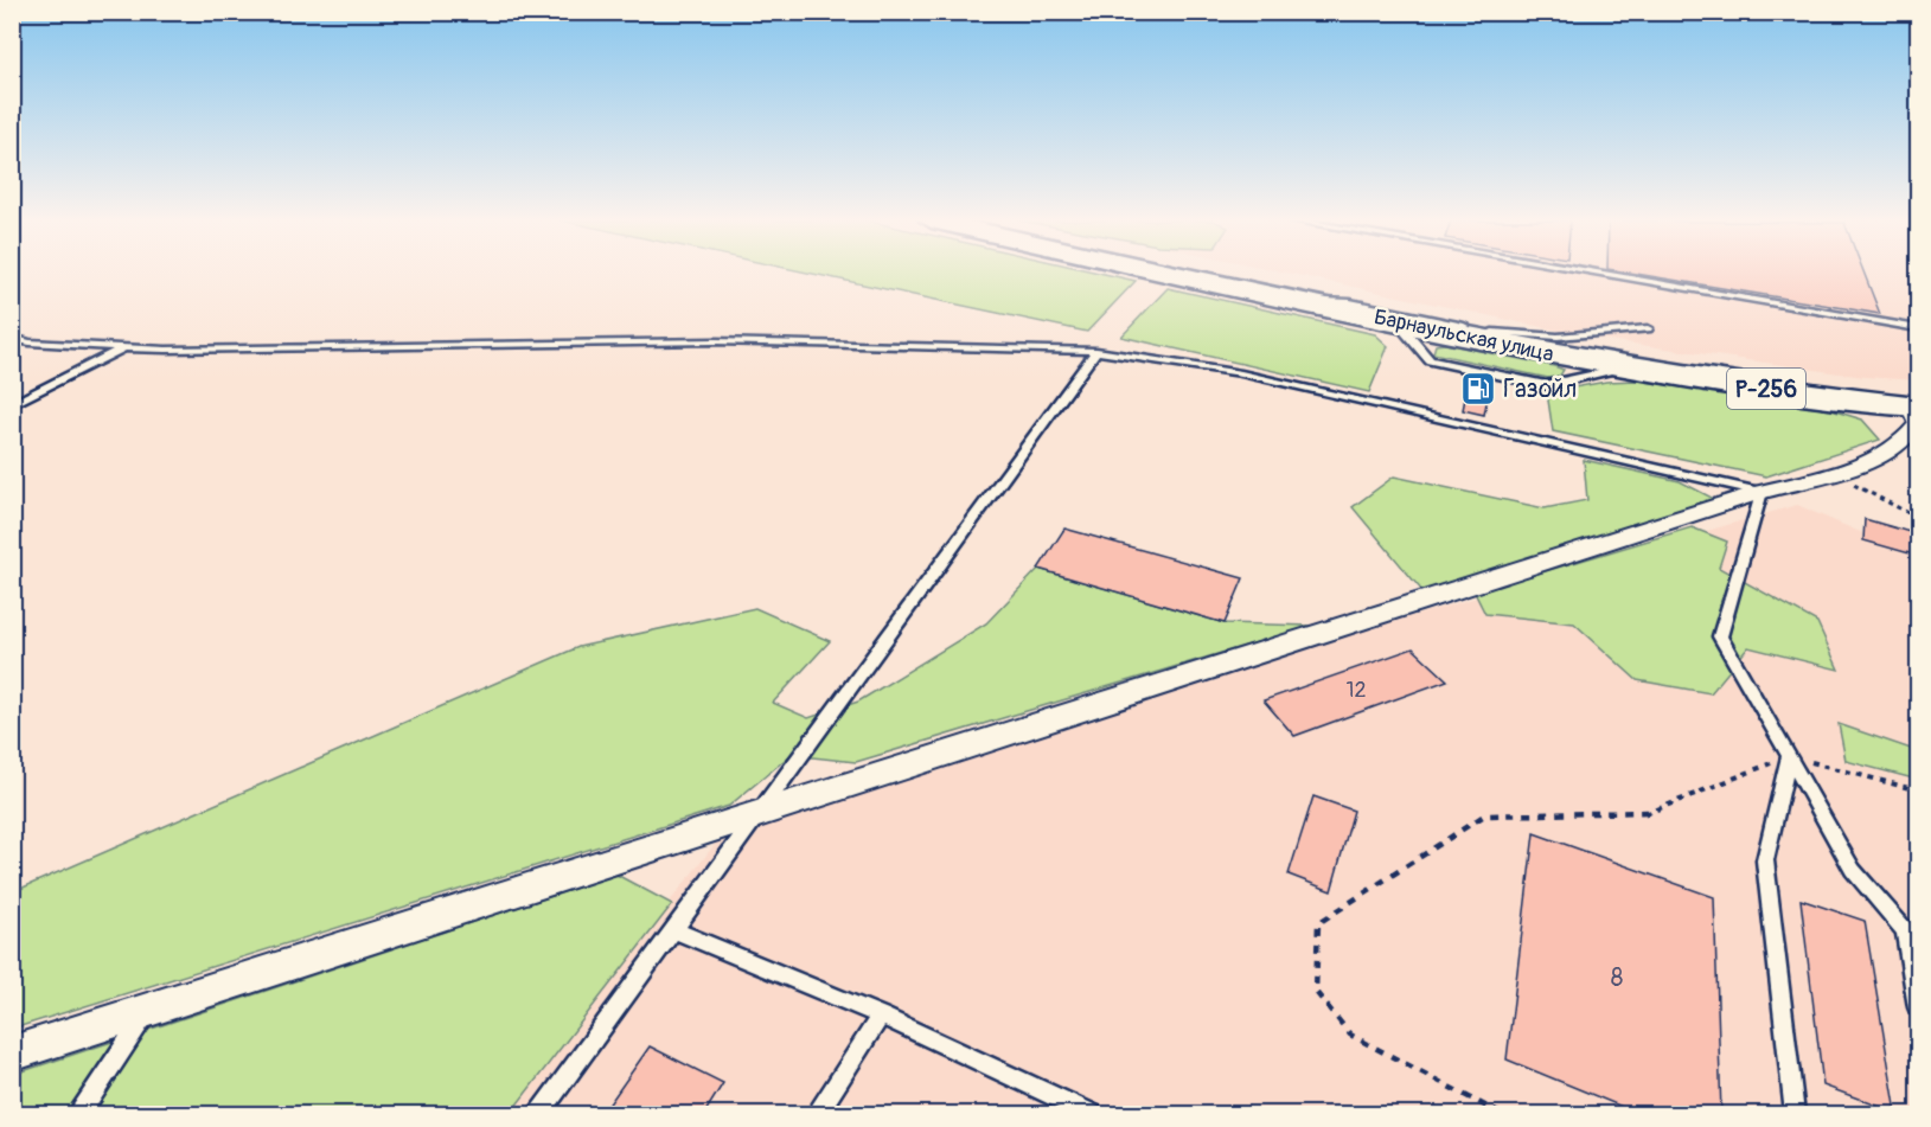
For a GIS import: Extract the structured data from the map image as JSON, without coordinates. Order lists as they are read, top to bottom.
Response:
{
  "streets": {
    "highway": ["Барнаульская улица", "Р-256"]
  },
  "places": {
    "fuel station": ["Газойл"]
  },
  "house_numbers": ["12", "8"]
}
